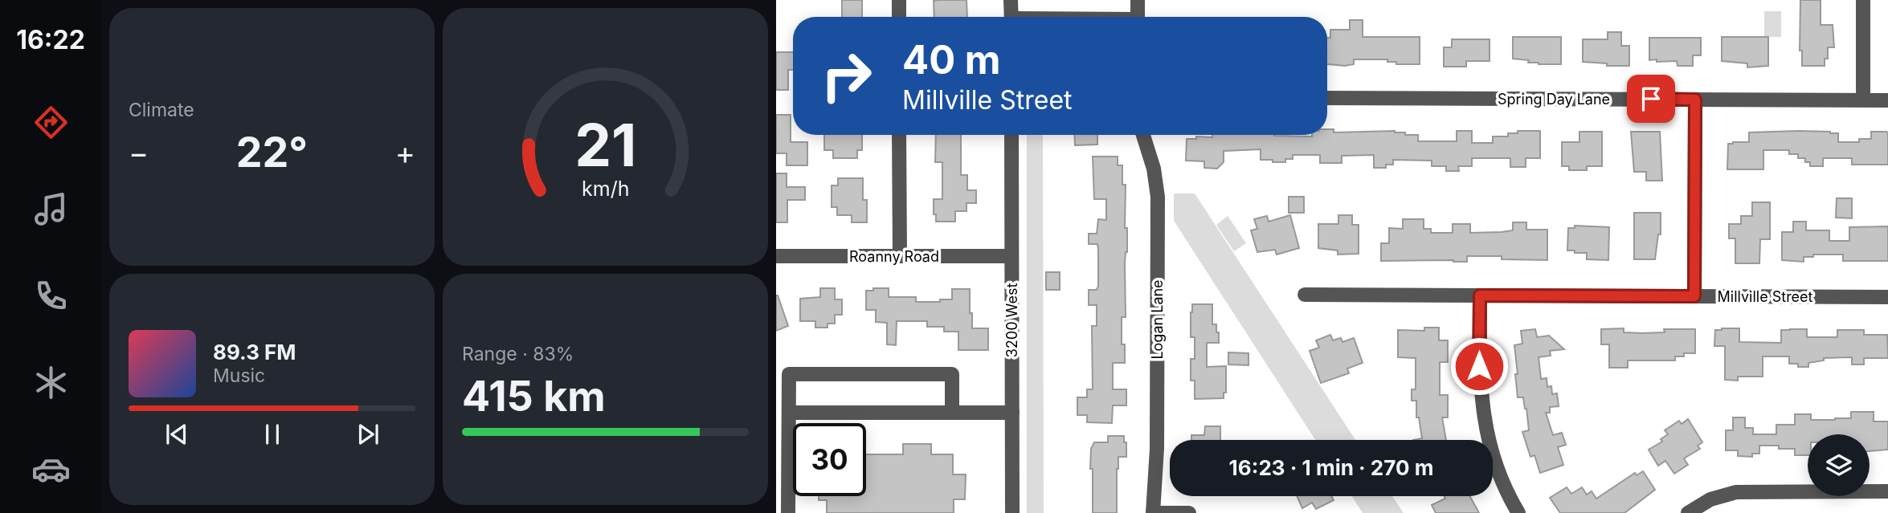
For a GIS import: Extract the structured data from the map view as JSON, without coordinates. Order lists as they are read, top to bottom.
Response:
{
  "streets": {
    "street": [
      "Spring Day Lane",
      "Roanny Road",
      "Millville Street",
      "Logan Lane",
      "3200 West"
    ]
  },
  "crossings": [
    ["Roanny Road", "3200 West"]
  ],
  "page": {
    "tabs": "16:22",
    "tile": [
      "Climate",
      ["Range · 83%", "415 km"]
    ],
    "turn": ["40 m", "Millville Street"],
    "heat": ["−", "22°", "+"],
    "song": ["89.3 FM", "Music"],
    "limit": "30",
    "trip": "16:23 · 1 min · 270 m",
    "gauge": ["21", "km/h"]
  }
}
